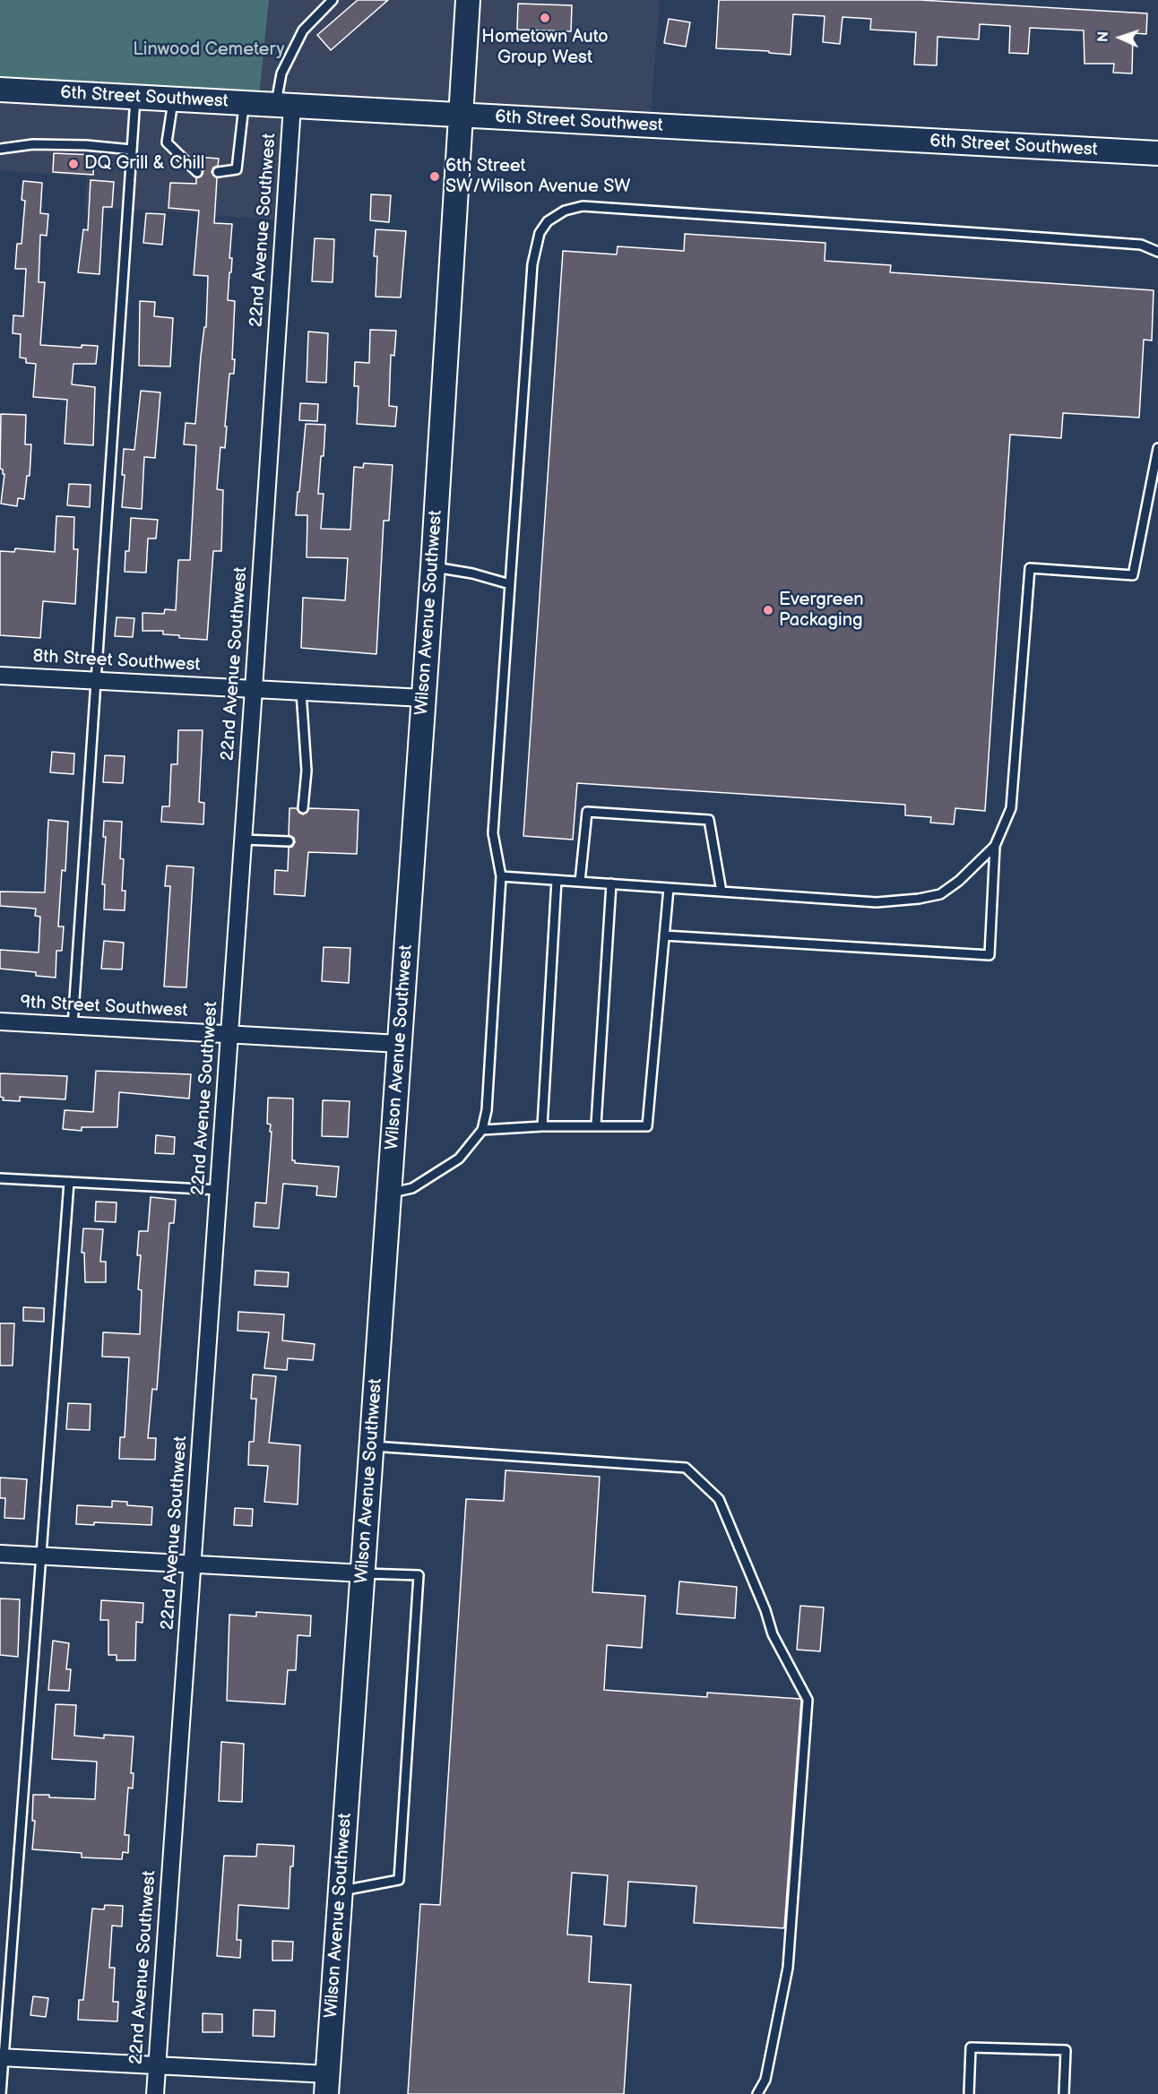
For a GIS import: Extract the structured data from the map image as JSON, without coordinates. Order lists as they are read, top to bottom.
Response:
{
  "streets": {
    "main road": ["6th Street Southwest", "Wilson Avenue Southwest"],
    "street": ["22nd Avenue Southwest", "8th Street Southwest", "9th Street Southwest"]
  },
  "crossings": [
    ["6th Street Southwest", "22nd Avenue Southwest"],
    ["6th Street Southwest", "Wilson Avenue Southwest"],
    ["22nd Avenue Southwest", "8th Street Southwest"],
    ["22nd Avenue Southwest", "9th Street Southwest"],
    ["Wilson Avenue Southwest", "8th Street Southwest"],
    ["Wilson Avenue Southwest", "9th Street Southwest"]
  ],
  "parks": ["Linwood Cemetery"],
  "places": [
    "Hometown Auto Group West",
    "DQ Grill & Chill",
    "6th Street SW/Wilson Avenue SW",
    "Evergreen Packaging"
  ],
  "north": "left"
}
